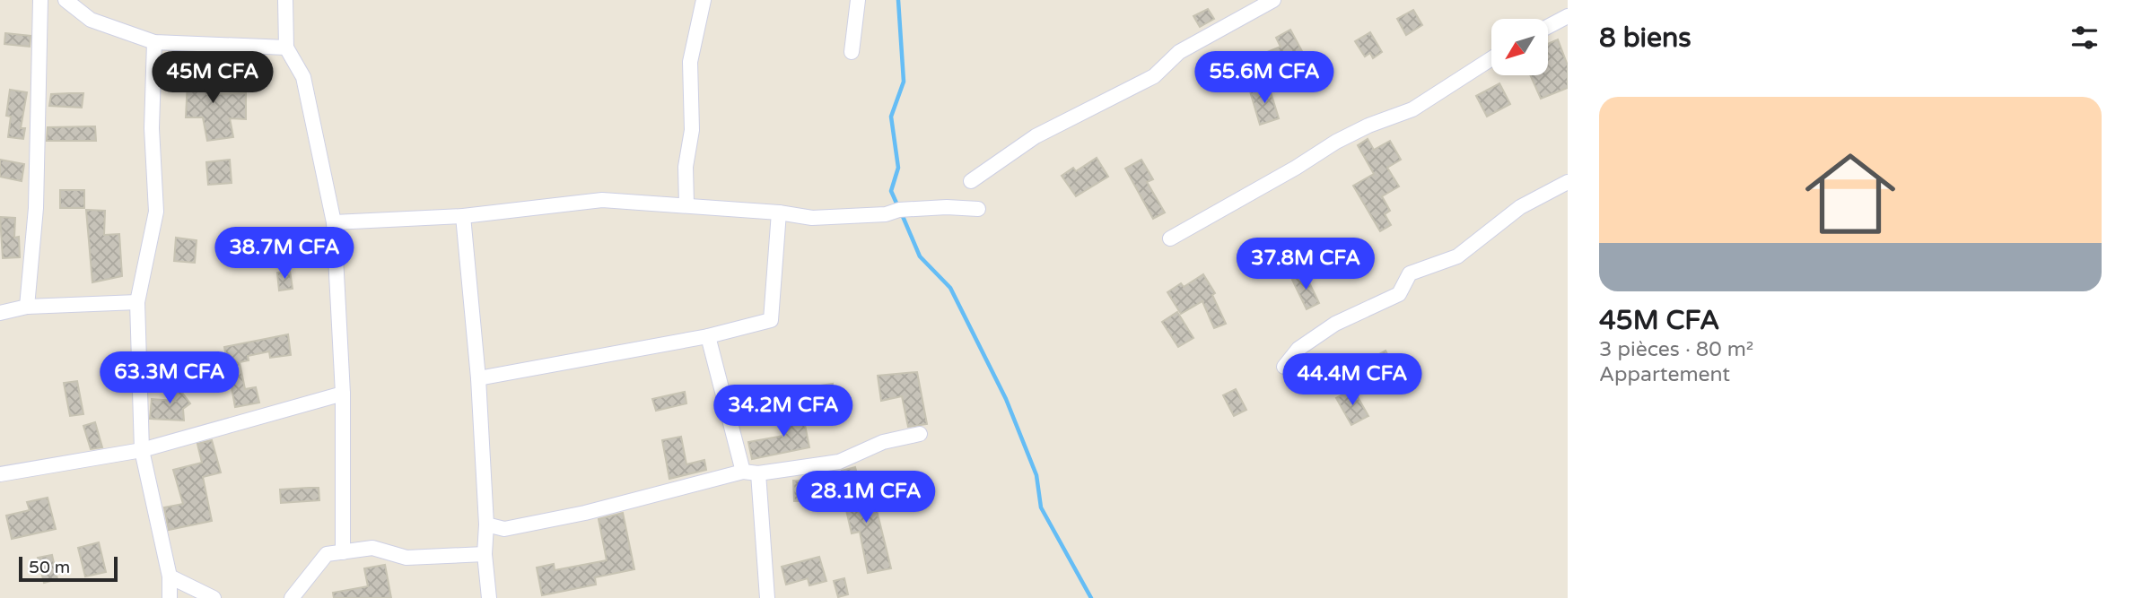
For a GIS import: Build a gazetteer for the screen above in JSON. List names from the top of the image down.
{
  "scale_bar": "50 m",
  "north": "bottom left",
  "page": {
    "heading": "8 biens",
    "price": [
      "45M CFA",
      "55.6M CFA",
      "38.7M CFA",
      "37.8M CFA",
      "63.3M CFA",
      "44.4M CFA",
      "34.2M CFA",
      "28.1M CFA"
    ],
    "list": [
      {
        "name": "45M CFA",
        "note": "3 pièces · 80 m² · Appartement"
      }
    ],
    "scale": "50 m"
  }
}
